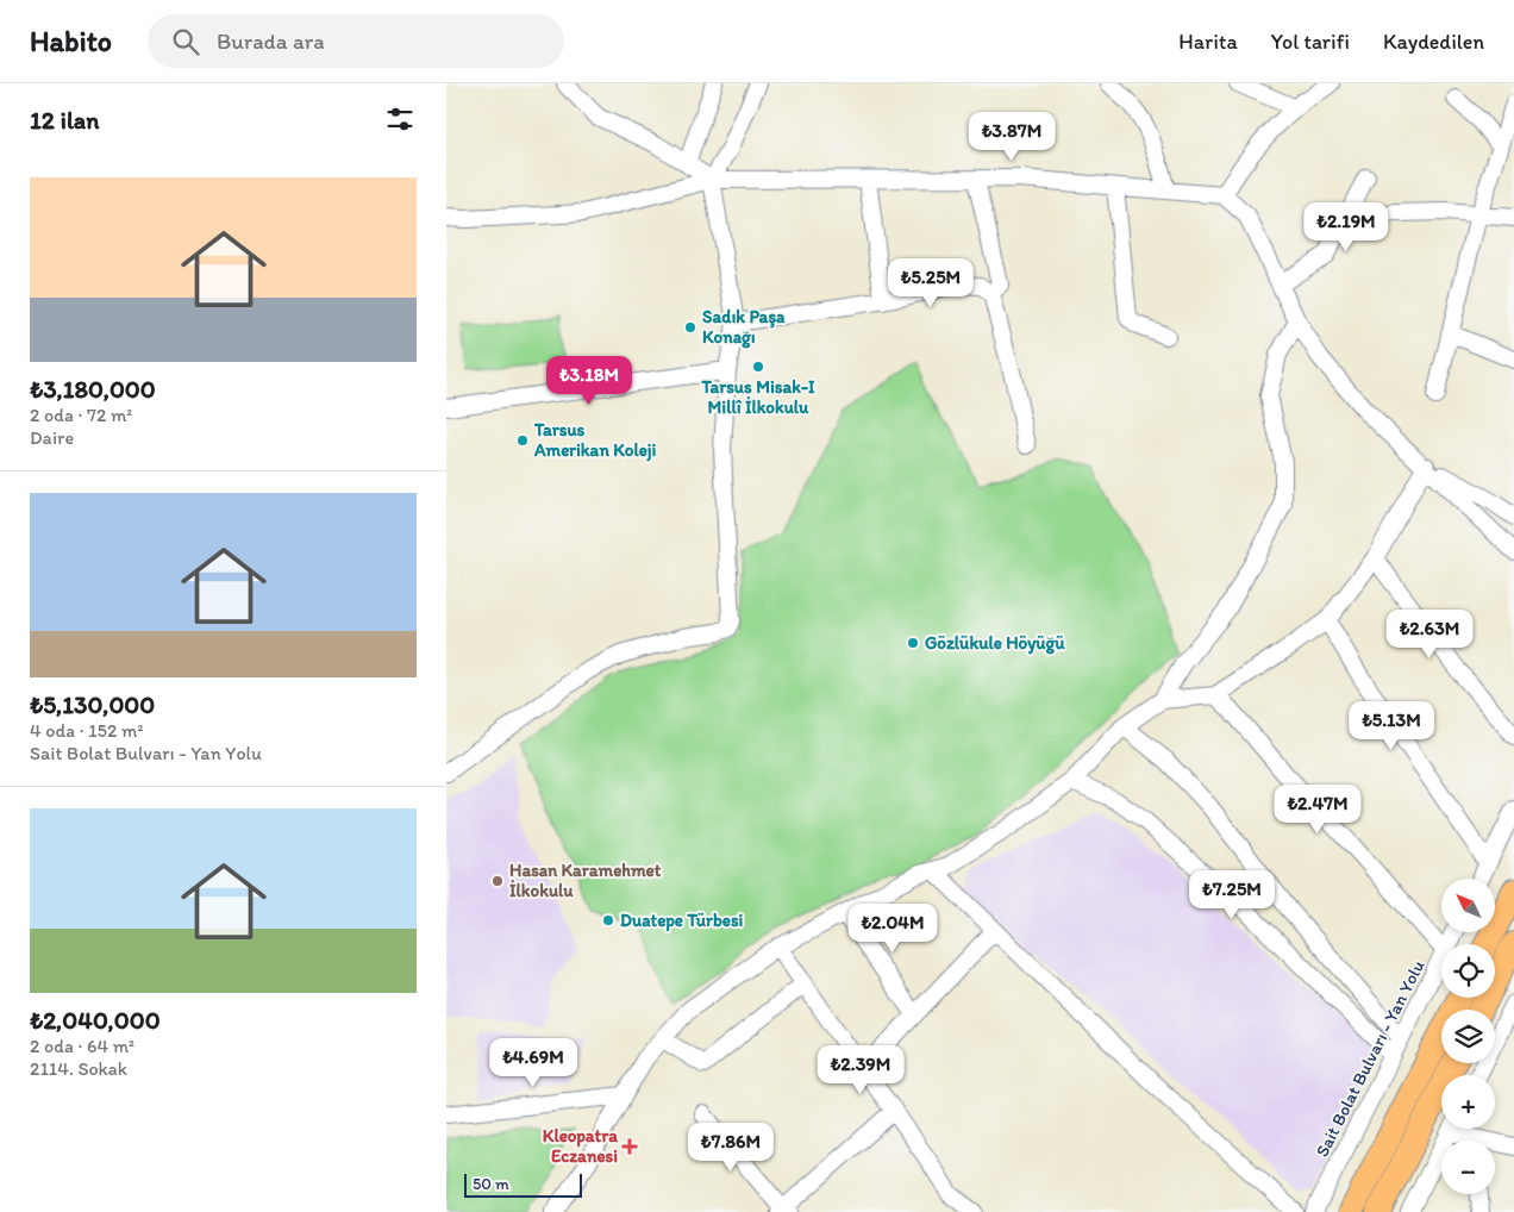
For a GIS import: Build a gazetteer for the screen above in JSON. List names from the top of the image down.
{
  "streets": {
    "street": ["Sait Bolat Bulvarı - Yan Yolu"]
  },
  "places": {
    "other": [
      "Sadık Paşa Konağı",
      "Tarsus Misak-I Millî İlkokulu",
      "Tarsus Amerikan Koleji",
      "Gözlükule Höyüğü",
      "Hasan Karamehmet İlkokulu",
      "Duatepe Türbesi"
    ],
    "health": ["Kleopatra Eczanesi"]
  },
  "scale_bar": "50 m",
  "north": "top left",
  "page": {
    "header": "Habito",
    "search": "Burada ara",
    "nav": ["Harita", "Yol tarifi", "Kaydedilen"],
    "heading": "12 ilan",
    "price": [
      "₺3.87M",
      "₺2.19M",
      "₺5.25M",
      "₺3.18M",
      "₺2.63M",
      "₺5.13M",
      "₺2.47M",
      "₺7.25M",
      "₺2.04M",
      "₺4.69M",
      "₺2.39M",
      "₺7.86M"
    ],
    "list": [
      {
        "name": "₺3,180,000",
        "note": "2 oda · 72 m² · Daire"
      },
      {
        "name": "₺5,130,000",
        "note": "4 oda · 152 m² · Sait Bolat Bulvarı - Yan Yolu"
      },
      {
        "name": "₺2,040,000",
        "note": "2 oda · 64 m² · 2114. Sokak"
      }
    ],
    "map_buttons": ["+", "−"],
    "scale": "50 m"
  }
}
